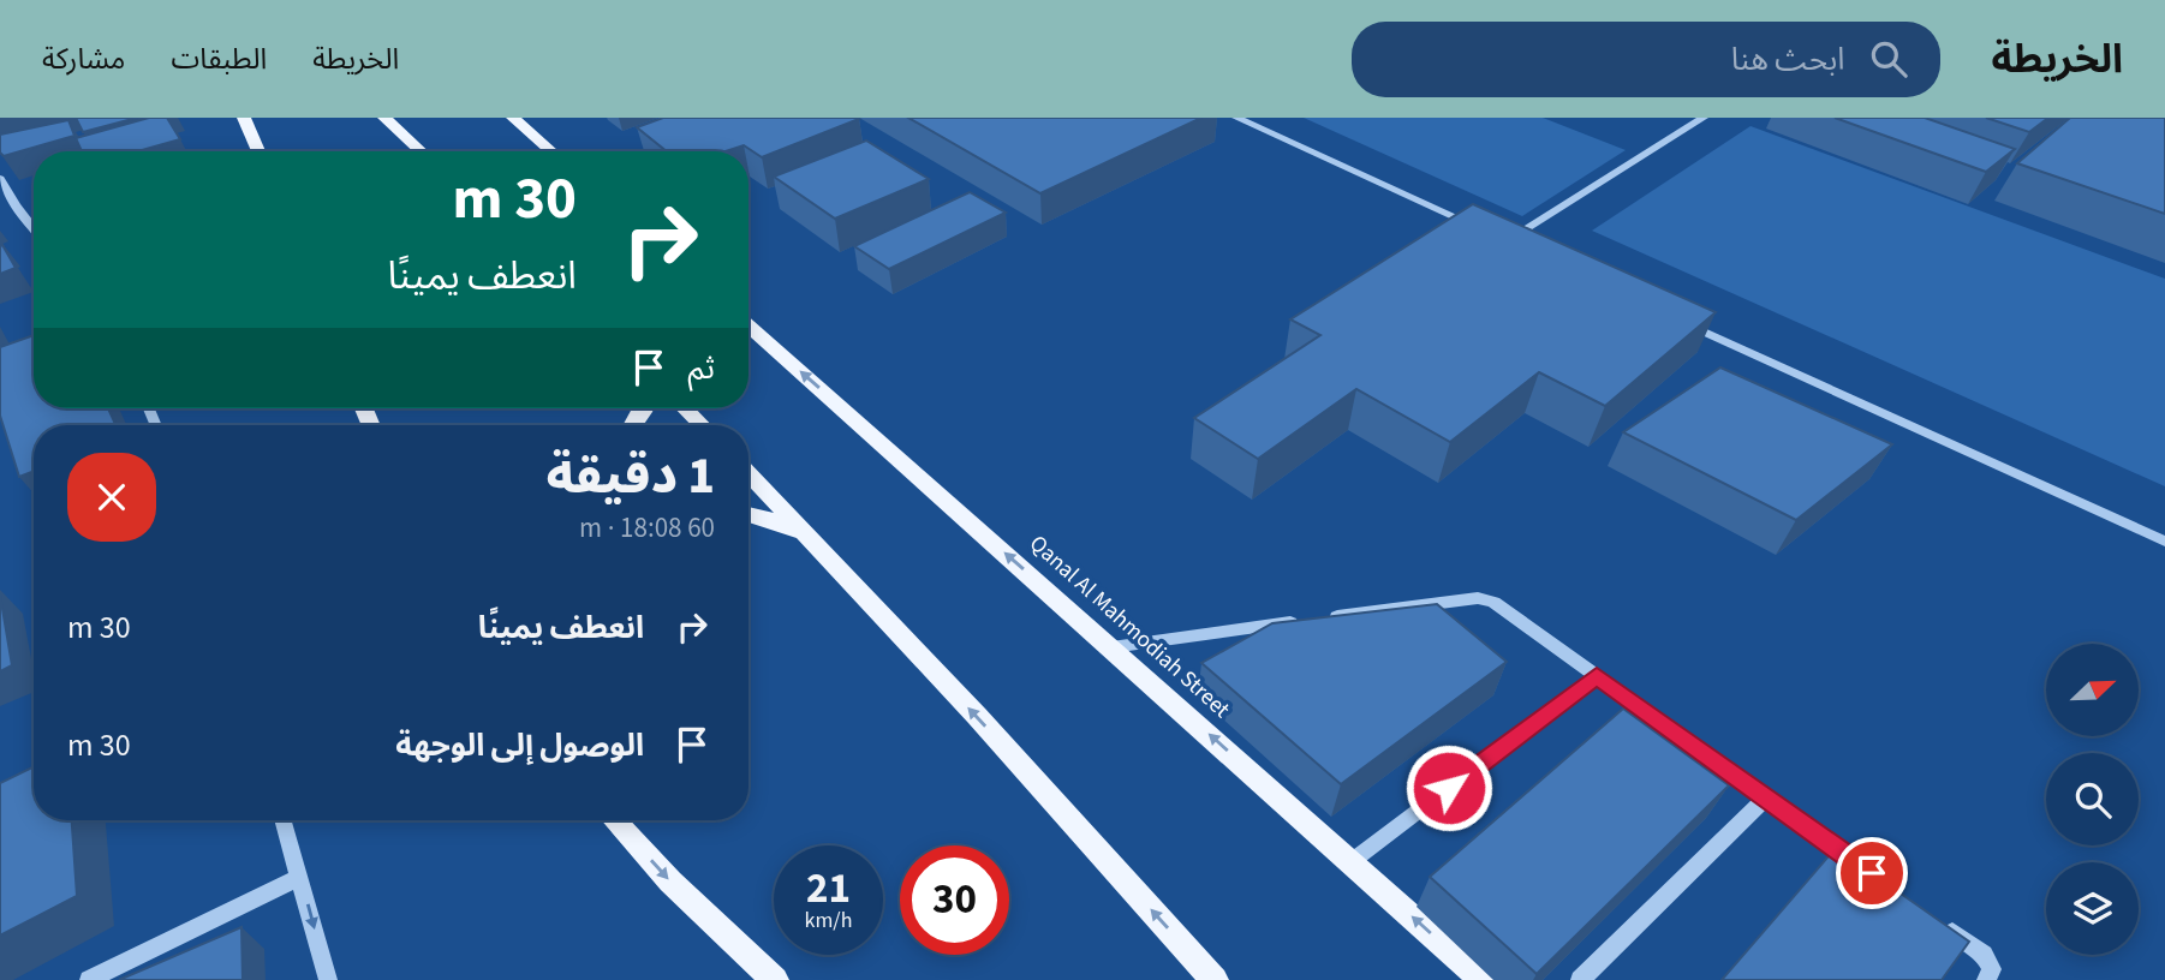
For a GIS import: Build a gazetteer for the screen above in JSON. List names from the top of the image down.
{
  "streets": {
    "main road": ["Qanal Al Mahmodiah Street"]
  },
  "north": "top right",
  "page": {
    "header": "الخريطة",
    "search": "ابحث هنا",
    "nav": ["الخريطة", "الطبقات", "مشاركة"],
    "turn": ["30 m", "انعطف يمينًا"],
    "then": "ثم",
    "heading": ["1 دقيقة", "60 m · 18:08"],
    "list": [
      {
        "name": "انعطف يمينًا",
        "value": "30 m"
      },
      {
        "name": "الوصول إلى الوجهة",
        "value": "30 m"
      }
    ],
    "speed": "21 km/h",
    "limit": "30"
  }
}
